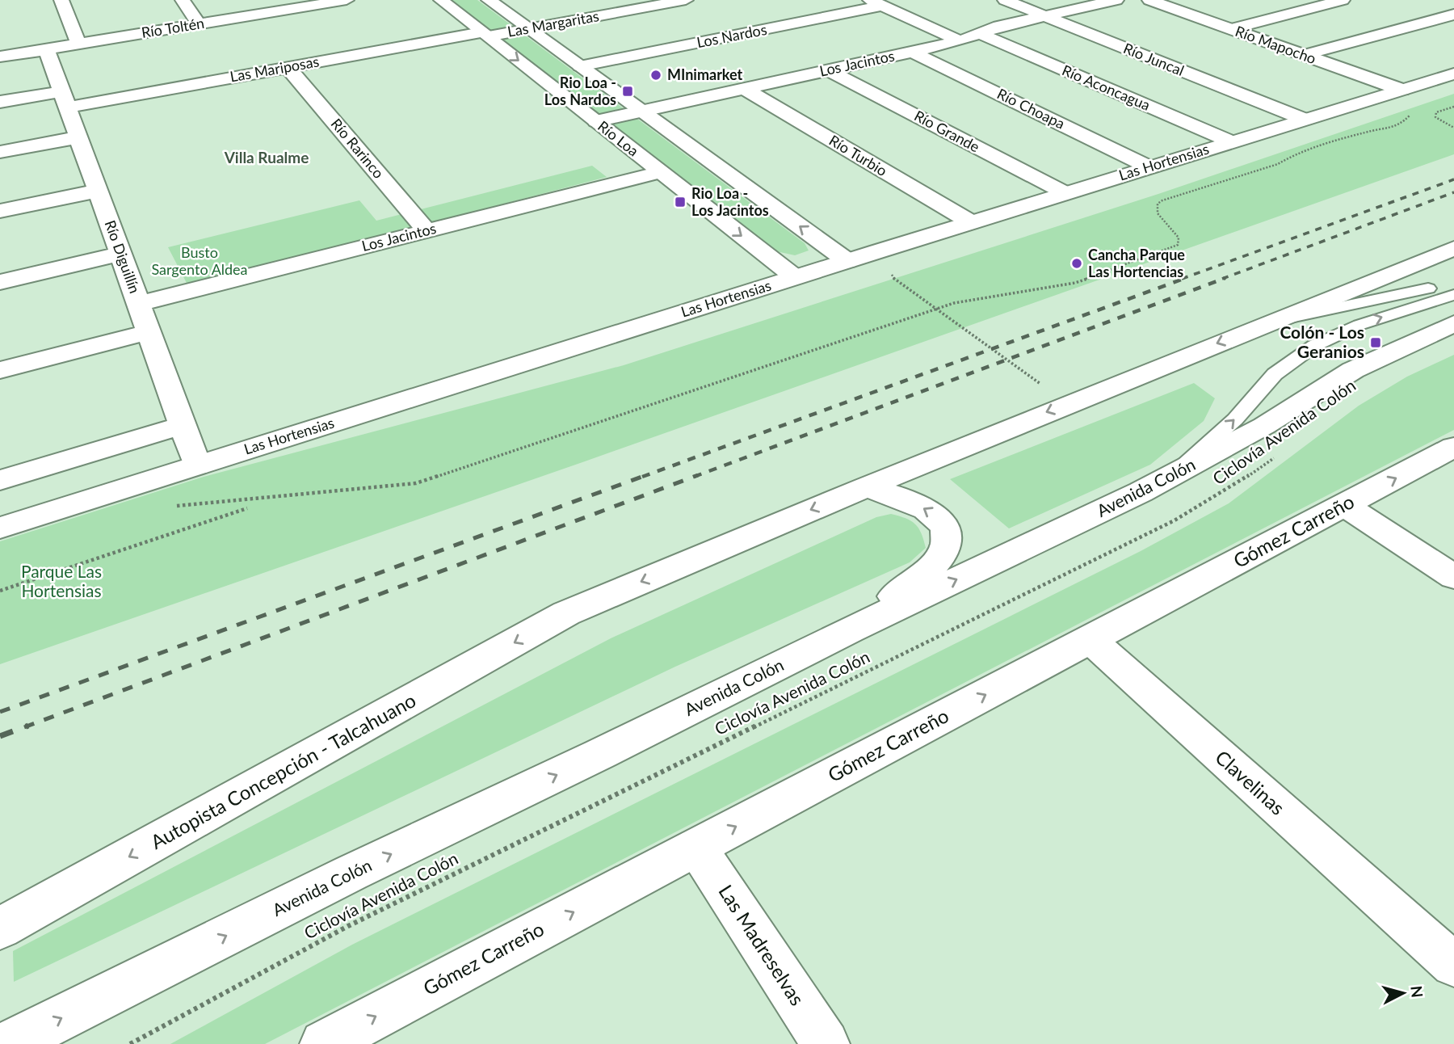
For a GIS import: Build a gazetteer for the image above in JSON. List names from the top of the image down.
{
  "streets": {
    "street": [
      "Las Margaritas",
      "Río Toltén",
      "Los Nardos",
      "Río Mapocho",
      "Río Juncal",
      "Los Jacintos",
      "Las Mariposas",
      "Río Aconcagua",
      "Río Choapa",
      "Río Grande",
      "Río Loa",
      "Río Rarinco",
      "Río Turbio",
      "Las Hortensias",
      "Río Diguillín",
      "Avenida Colón",
      "Gómez Carreño",
      "Autopista Concepción - Talcahuano",
      "Clavelinas",
      "Las Madreselvas"
    ],
    "path": ["Ciclovía Avenida Colón"]
  },
  "crossings": [
    ["Las Margaritas", "Las Mariposas"],
    ["Las Margaritas", "Río Loa"],
    ["Río Toltén", "Río Diguillín"],
    ["Río Mapocho", "Las Hortensias"],
    ["Río Juncal", "Los Jacintos"],
    ["Río Juncal", "Las Hortensias"],
    ["Los Jacintos", "Río Aconcagua"],
    ["Los Jacintos", "Río Choapa"],
    ["Los Jacintos", "Río Grande"],
    ["Los Jacintos", "Río Loa"],
    ["Los Jacintos", "Río Rarinco"],
    ["Los Jacintos", "Río Turbio"],
    ["Los Jacintos", "Río Diguillín"],
    ["Las Mariposas", "Río Loa"],
    ["Las Mariposas", "Río Rarinco"],
    ["Las Mariposas", "Río Diguillín"],
    ["Río Aconcagua", "Las Hortensias"],
    ["Río Choapa", "Las Hortensias"],
    ["Río Grande", "Las Hortensias"],
    ["Río Loa", "Las Hortensias"],
    ["Río Turbio", "Las Hortensias"],
    ["Las Hortensias", "Río Diguillín"],
    ["Gómez Carreño", "Clavelinas"],
    ["Gómez Carreño", "Las Madreselvas"]
  ],
  "one_way": ["Avenida Colón", "Gómez Carreño", "Autopista Concepción - Talcahuano"],
  "districts": ["Villa Rualme"],
  "parks": ["Busto Sargento Aldea", "Parque Las Hortensias"],
  "places": {
    "other": ["MInimarket", "Cancha Parque Las Hortencias"],
    "transit": ["Rio Loa - Los Nardos", "Rio Loa - Los Jacintos", "Colón - Los Geranios"]
  },
  "north": "right"
}
